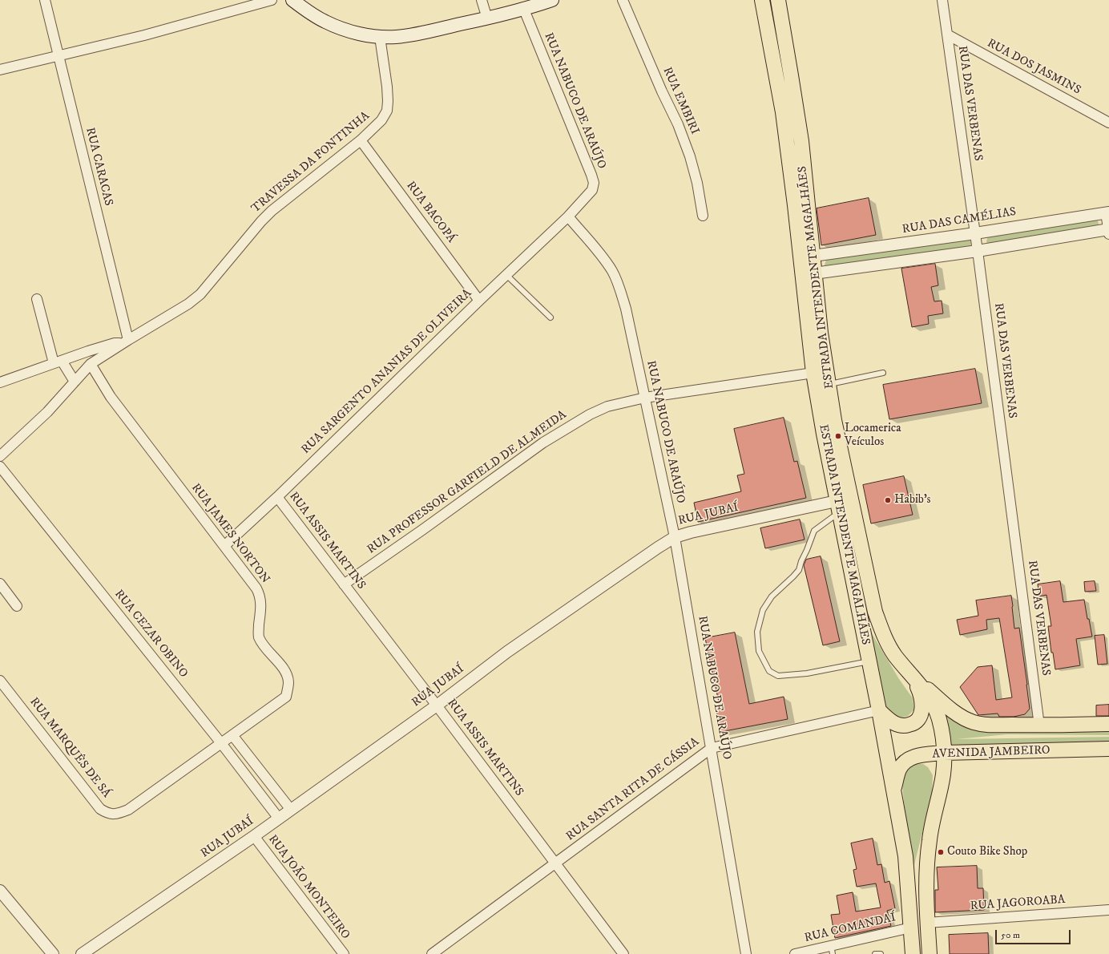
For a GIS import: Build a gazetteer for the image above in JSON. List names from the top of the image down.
{
  "streets": {
    "main road": ["ESTRADA INTENDENTE MAGALHÃES", "AVENIDA JAMBEIRO"],
    "street": [
      "RUA DOS JASMINS",
      "RUA NABUCO DE ARAÚJO",
      "RUA EMBIRI",
      "RUA DAS VERBENAS",
      "TRAVESSA DA FONTINHA",
      "RUA CARACAS",
      "RUA BACOPÁ",
      "RUA DAS CAMÉLIAS",
      "RUA SARGENTO ANANIAS DE OLIVEIRA",
      "RUA PROFESSOR GARFIELD DE ALMEIDA",
      "RUA JUBAÍ",
      "RUA JAMES NORTON",
      "RUA ASSIS MARTINS",
      "RUA CEZAR OBINO",
      "RUA MARQUÊS DE SÁ",
      "RUA SANTA RITA DE CÁSSIA",
      "RUA JOÃO MONTEIRO",
      "RUA JAGOROABA",
      "RUA COMANDAÍ"
    ]
  },
  "crossings": [
    ["RUA DOS JASMINS", "RUA DAS VERBENAS"],
    ["RUA NABUCO DE ARAÚJO", "RUA SARGENTO ANANIAS DE OLIVEIRA"],
    ["RUA NABUCO DE ARAÚJO", "RUA PROFESSOR GARFIELD DE ALMEIDA"],
    ["RUA NABUCO DE ARAÚJO", "RUA JUBAÍ"],
    ["RUA NABUCO DE ARAÚJO", "RUA SANTA RITA DE CÁSSIA"],
    ["RUA DAS VERBENAS", "RUA DAS CAMÉLIAS"],
    ["TRAVESSA DA FONTINHA", "RUA CARACAS"],
    ["TRAVESSA DA FONTINHA", "RUA BACOPÁ"],
    ["TRAVESSA DA FONTINHA", "RUA JAMES NORTON"],
    ["RUA BACOPÁ", "RUA SARGENTO ANANIAS DE OLIVEIRA"],
    ["RUA DAS CAMÉLIAS", "ESTRADA INTENDENTE MAGALHÃES"],
    ["ESTRADA INTENDENTE MAGALHÃES", "RUA PROFESSOR GARFIELD DE ALMEIDA"],
    ["ESTRADA INTENDENTE MAGALHÃES", "RUA JUBAÍ"],
    ["ESTRADA INTENDENTE MAGALHÃES", "AVENIDA JAMBEIRO"],
    ["ESTRADA INTENDENTE MAGALHÃES", "RUA SANTA RITA DE CÁSSIA"],
    ["ESTRADA INTENDENTE MAGALHÃES", "RUA JAGOROABA"],
    ["ESTRADA INTENDENTE MAGALHÃES", "RUA COMANDAÍ"],
    ["RUA SARGENTO ANANIAS DE OLIVEIRA", "RUA JAMES NORTON"],
    ["RUA SARGENTO ANANIAS DE OLIVEIRA", "RUA ASSIS MARTINS"],
    ["RUA PROFESSOR GARFIELD DE ALMEIDA", "RUA ASSIS MARTINS"],
    ["RUA JUBAÍ", "RUA ASSIS MARTINS"],
    ["RUA JUBAÍ", "RUA CEZAR OBINO"],
    ["RUA JUBAÍ", "RUA JOÃO MONTEIRO"],
    ["RUA JAMES NORTON", "RUA CEZAR OBINO"],
    ["RUA JAMES NORTON", "RUA MARQUÊS DE SÁ"],
    ["RUA ASSIS MARTINS", "RUA SANTA RITA DE CÁSSIA"],
    ["RUA CEZAR OBINO", "RUA MARQUÊS DE SÁ"]
  ],
  "places": ["Locamerica Veículos", "Habib's", "Couto Bike Shop"],
  "scale_bar": "50 m"
}
